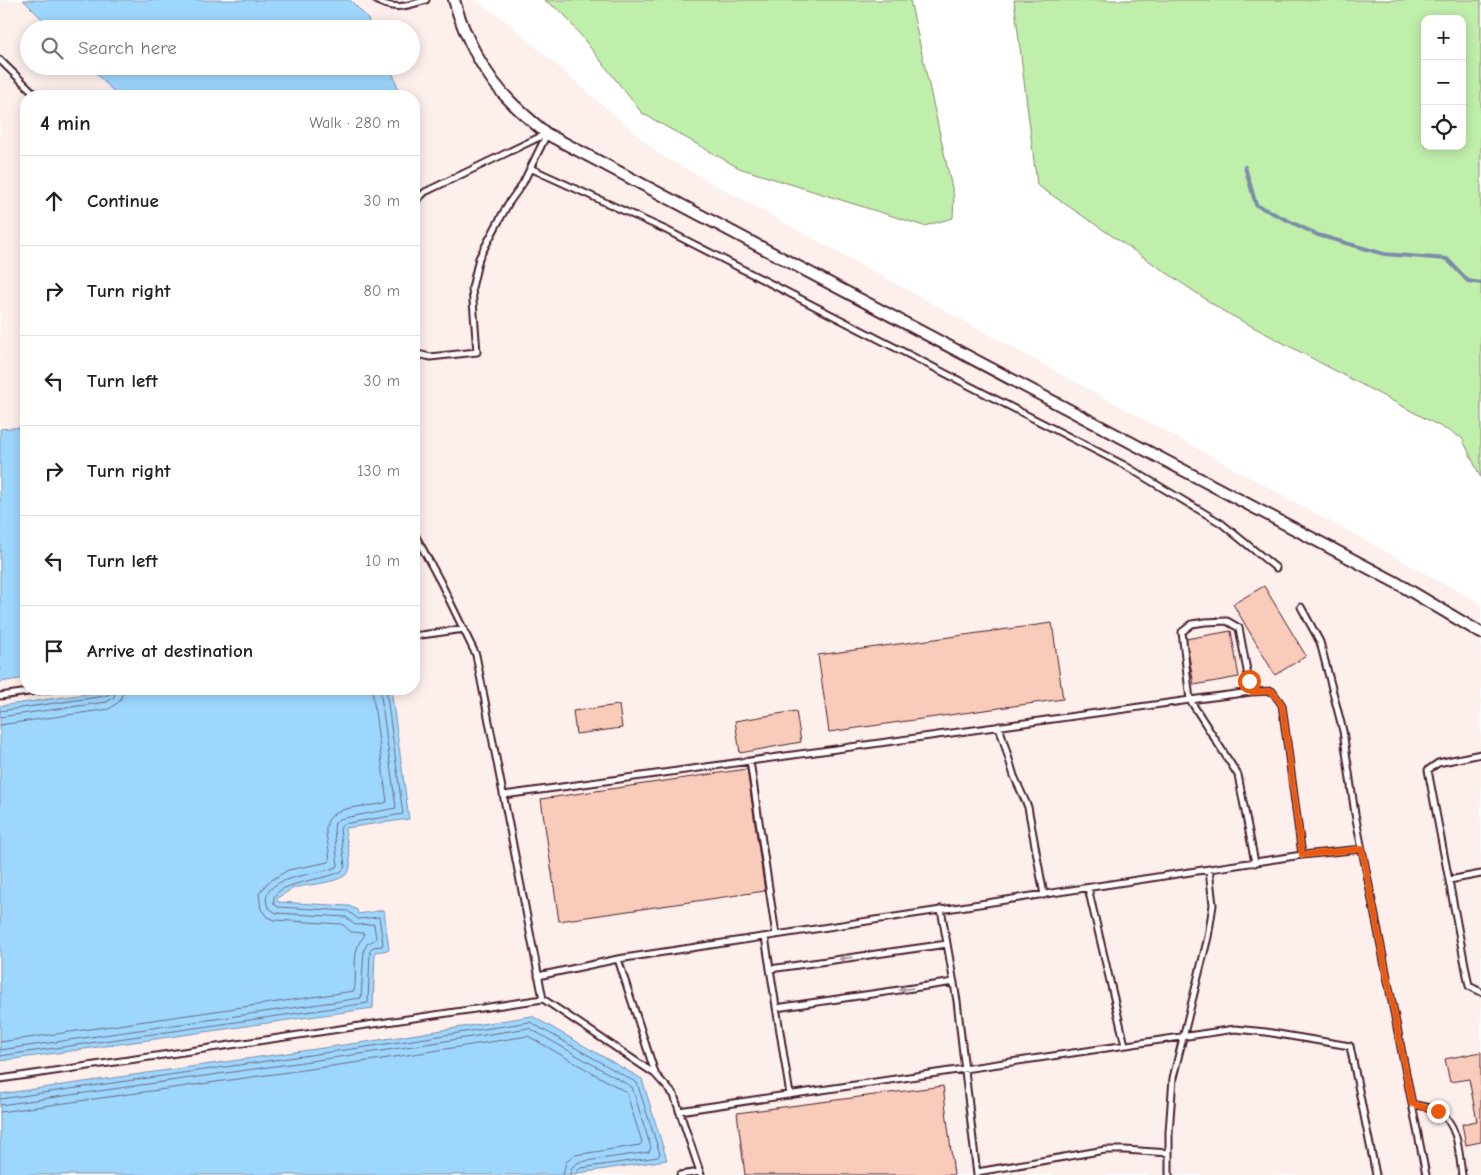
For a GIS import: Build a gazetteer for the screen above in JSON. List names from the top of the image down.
{
  "page": {
    "map_buttons": ["+", "−"],
    "search": "Search here",
    "heading": ["4 min", "Walk · 280 m"],
    "list": [
      ["Continue", "30 m"],
      ["Turn right", "80 m"],
      ["Turn left", "30 m"],
      ["Turn right", "130 m"],
      ["Turn left", "10 m"],
      "Arrive at destination"
    ]
  }
}
